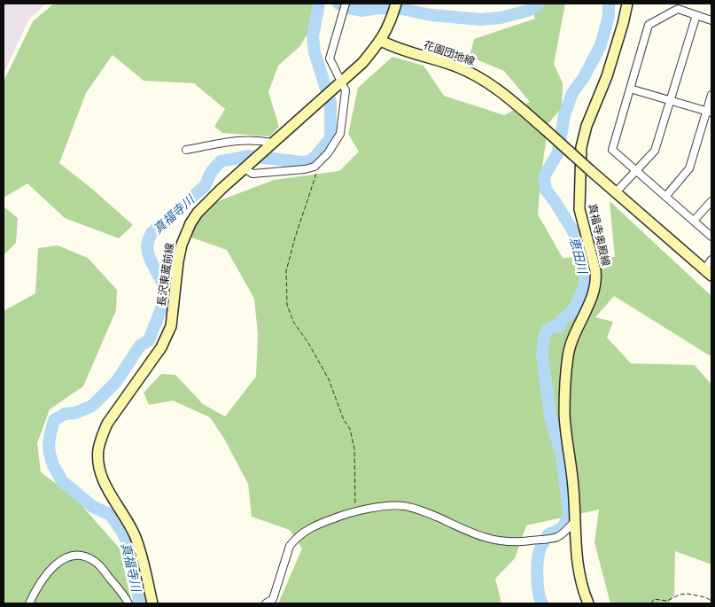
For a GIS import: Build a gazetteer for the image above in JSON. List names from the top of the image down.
{
  "streets": {
    "street": ["花園団地線", "真福寺奥殿線", "長沢東蔵前線"]
  },
  "crossings": [
    ["花園団地線", "長沢東蔵前線"]
  ],
  "water": ["真福寺川", "恵田川"]
}
